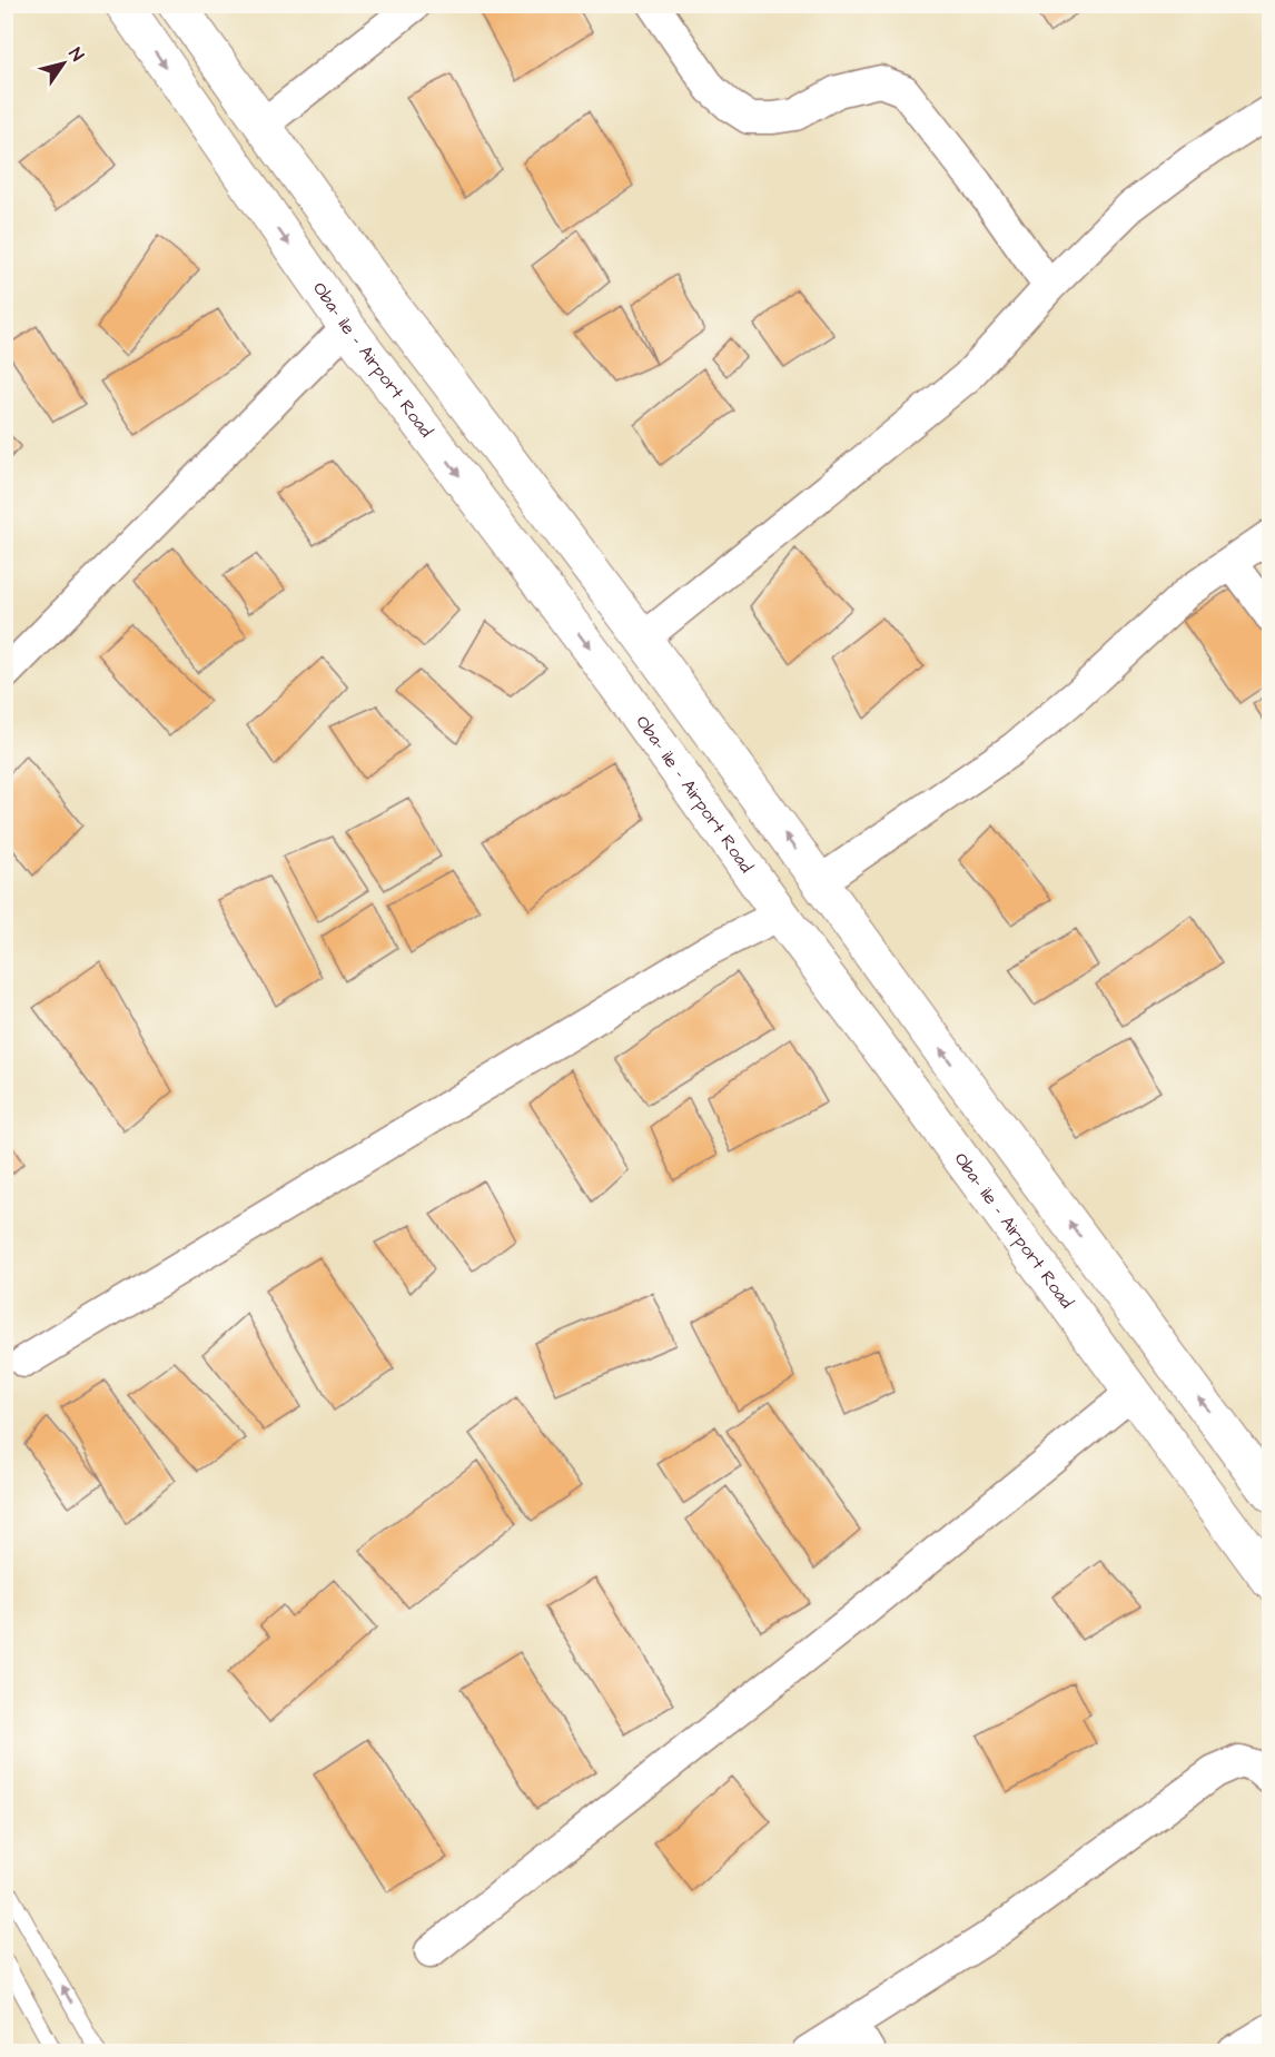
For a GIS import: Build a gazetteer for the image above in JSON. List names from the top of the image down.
{
  "streets": {
    "main road": ["Oba- ile - Airport Road"]
  },
  "north": "top right"
}
